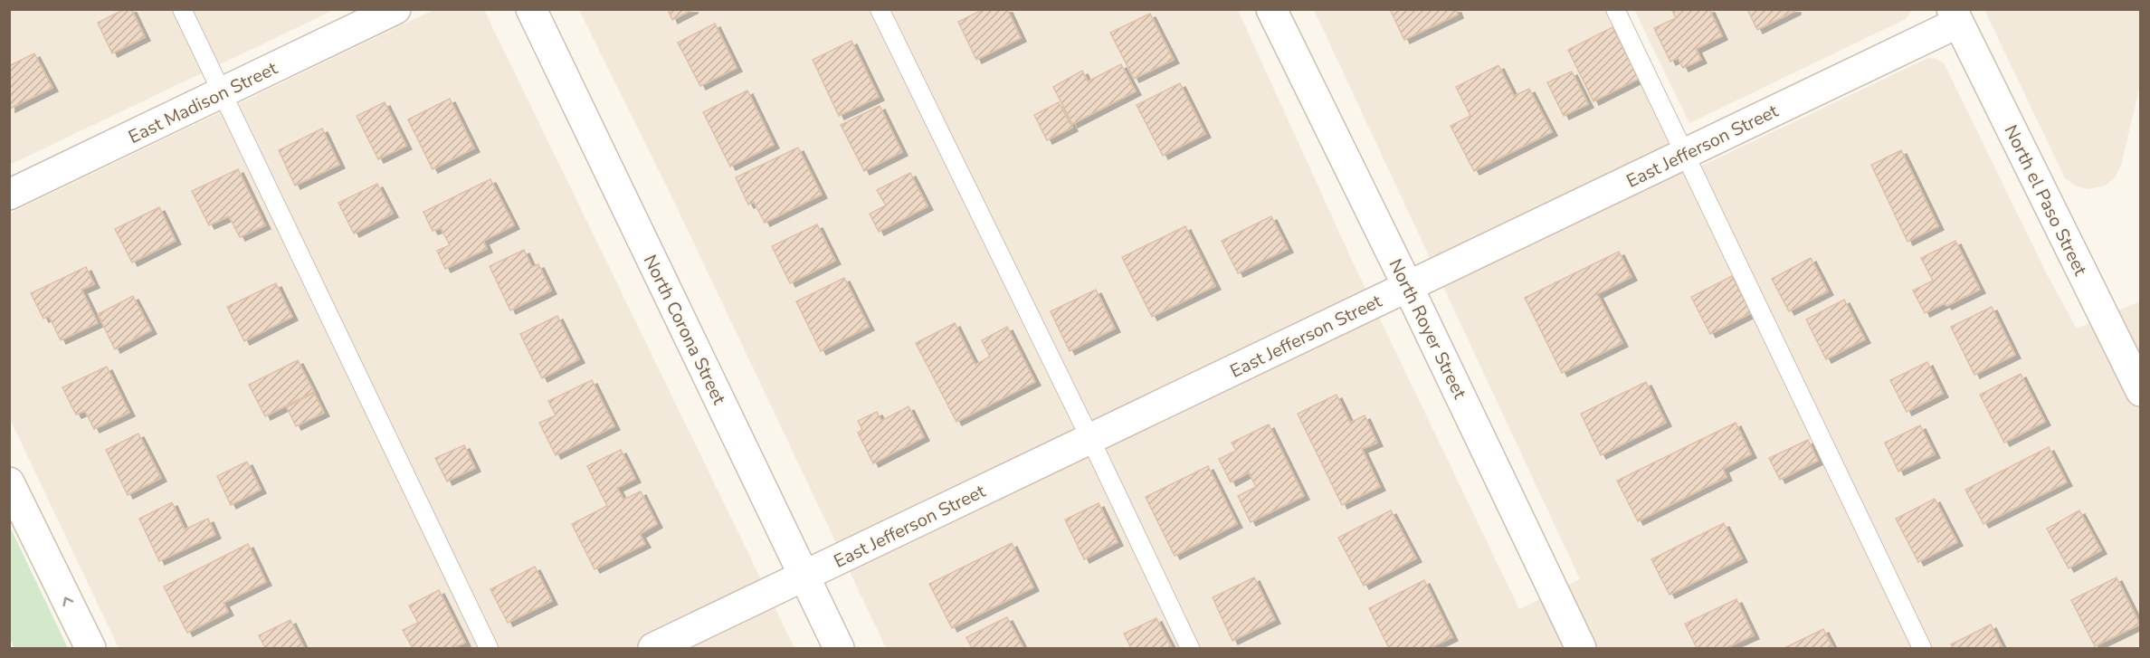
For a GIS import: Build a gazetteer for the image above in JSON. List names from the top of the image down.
{
  "streets": {
    "street": [
      "East Madison Street",
      "East Jefferson Street",
      "North el Paso Street",
      "North Royer Street",
      "North Corona Street"
    ]
  },
  "crossings": [
    ["East Jefferson Street", "North el Paso Street"],
    ["East Jefferson Street", "North Royer Street"],
    ["East Jefferson Street", "North Corona Street"]
  ]
}
